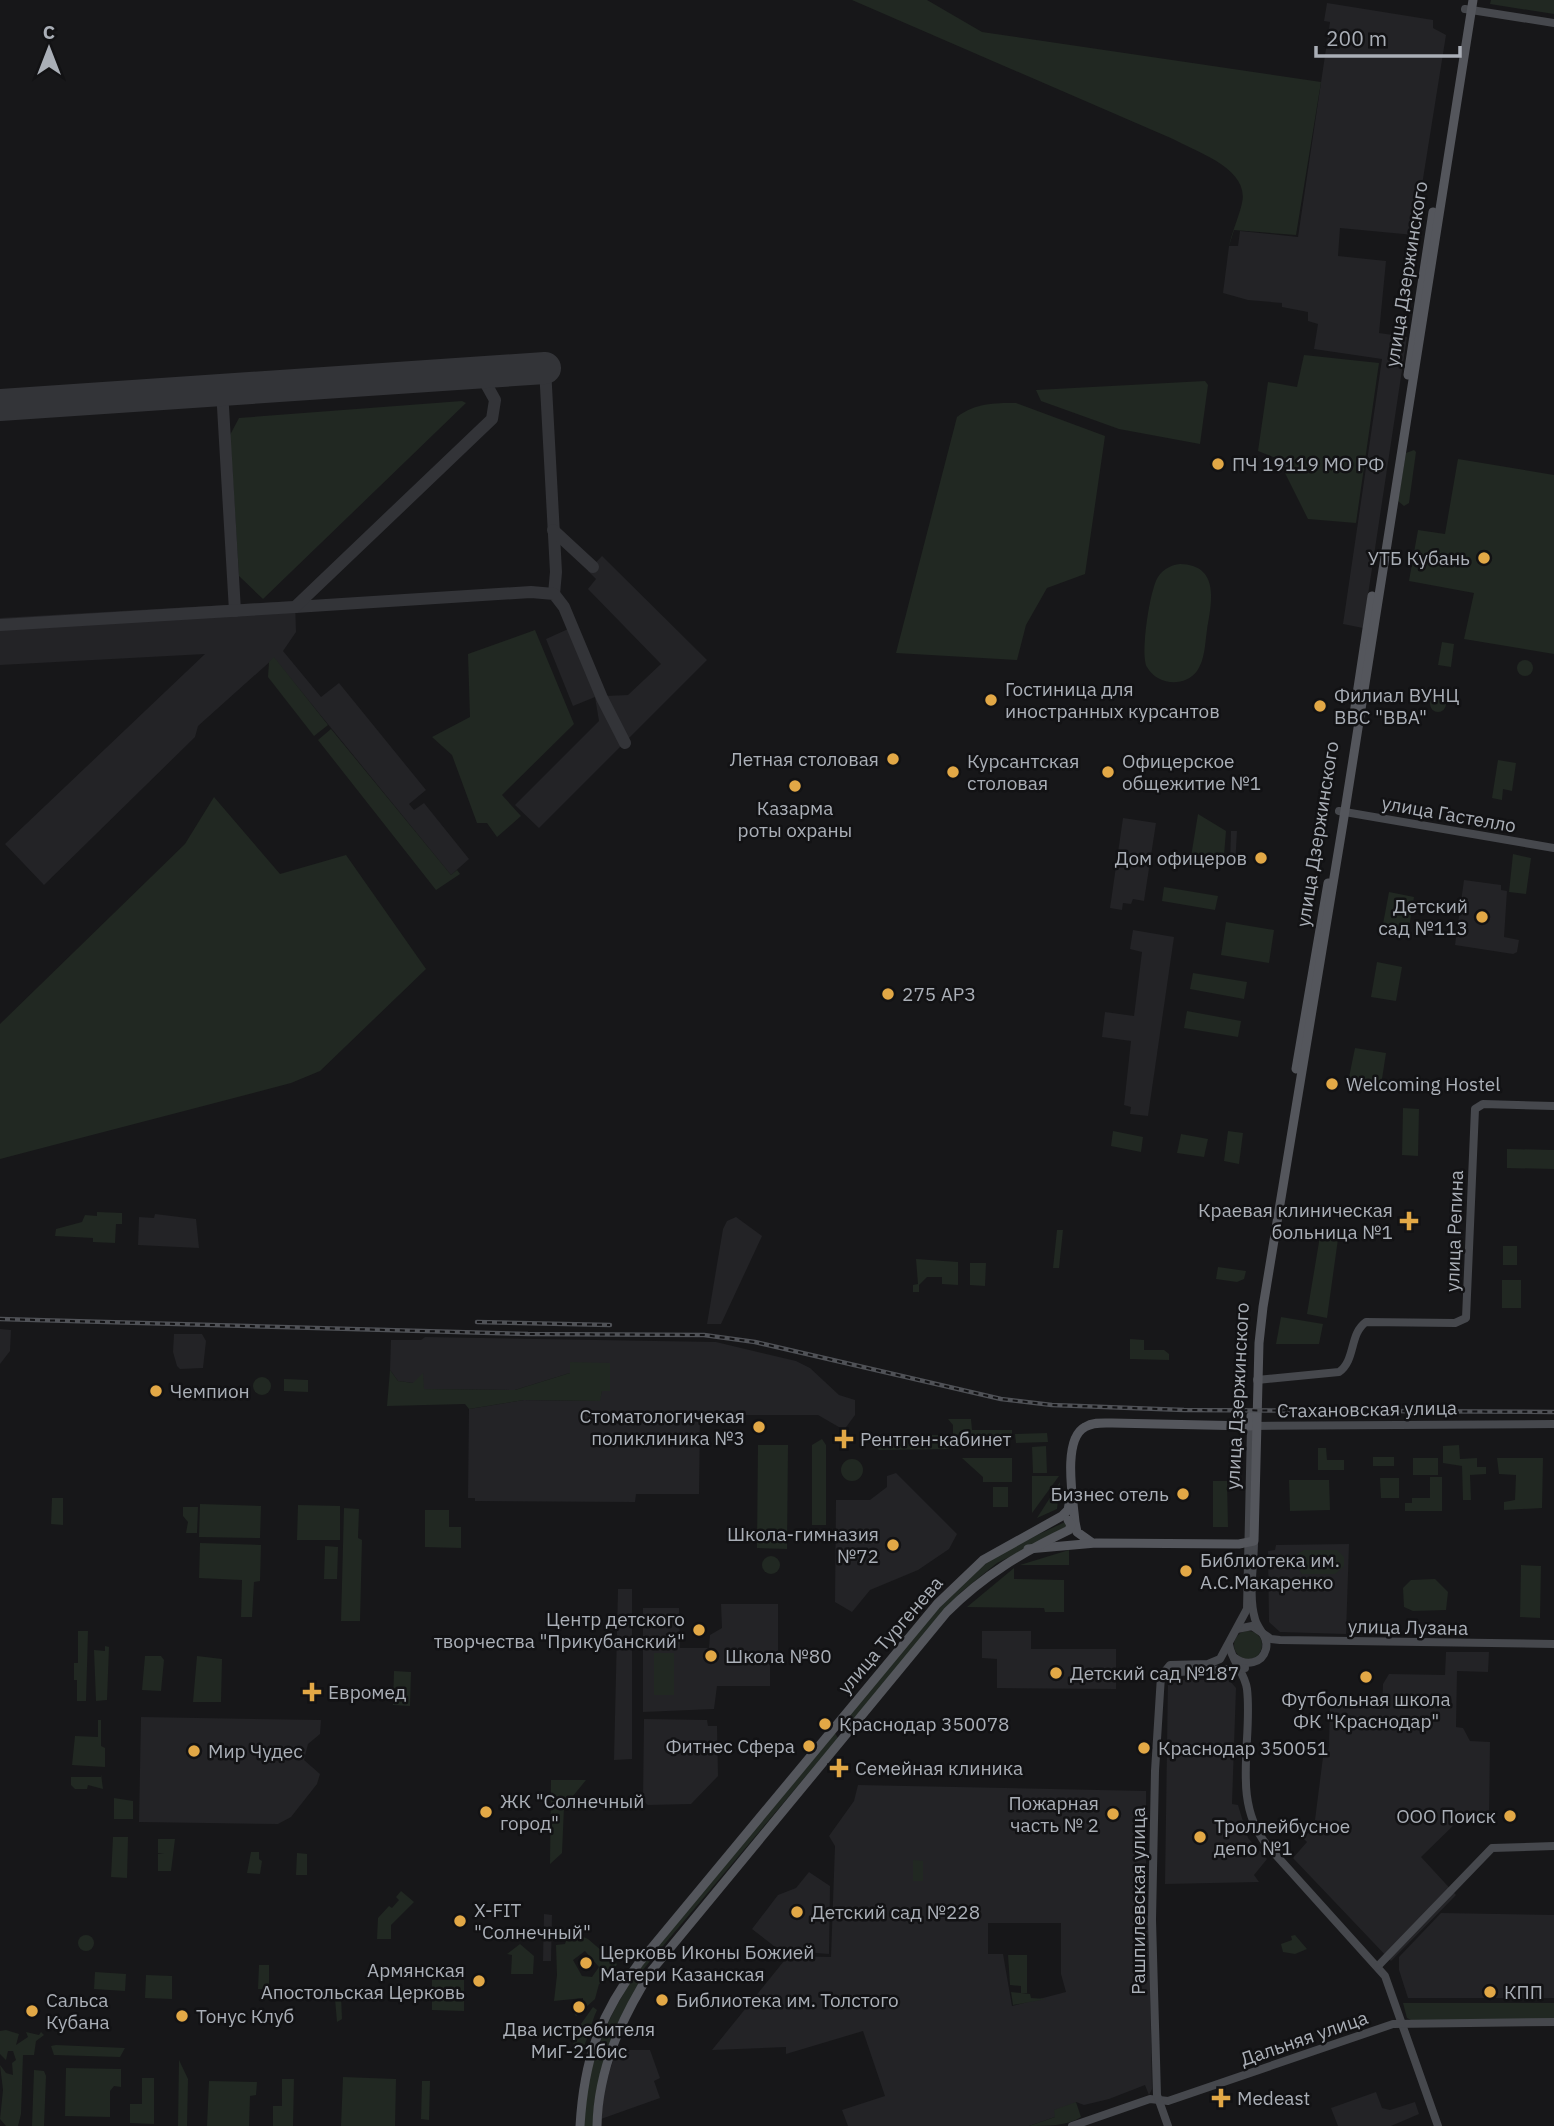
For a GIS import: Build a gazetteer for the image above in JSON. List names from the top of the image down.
{
  "streets": {
    "main road": ["улица Дзержинского", "Стахановская улица", "улица Тургенева"],
    "street": [
      "улица Гастелло",
      "улица Репина",
      "улица Лузана",
      "Рашпилевская улица",
      "Дальняя улица"
    ]
  },
  "crossings": [
    ["улица Дзержинского", "улица Гастелло"],
    ["улица Дзержинского", "улица Репина"],
    ["улица Дзержинского", "Стахановская улица"],
    ["улица Дзержинского", "улица Лузана"],
    ["улица Дзержинского", "улица Тургенева"],
    ["Стахановская улица", "улица Тургенева"],
    ["Рашпилевская улица", "Дальняя улица"]
  ],
  "places": {
    "other": [
      "ПЧ 19119 МО РФ",
      "УТБ Кубань",
      "Гостиница для иностранных курсантов",
      "Филиал ВУНЦ ВВС \"ВВА\"",
      "Летная столовая",
      "Курсантская столовая",
      "Офицерское общежитие №1",
      "Казарма роты охраны",
      "Дом офицеров",
      "Детский сад №113",
      "275 АРЗ",
      "Welcoming Hostel",
      "Чемпион",
      "Стоматологичекая поликлиника №3",
      "Бизнес отель",
      "Школа-гимназия №72",
      "Библиотека им. А.С.Макаренко",
      "Центр детского творчества \"Прикубанский\"",
      "Школа №80",
      "Детский сад №187",
      "Футбольная школа ФК \"Краснодар\"",
      "Краснодар 350078",
      "Фитнес Сфера",
      "Краснодар 350051",
      "Мир Чудес",
      "ЖК \"Солнечный город\"",
      "Пожарная часть № 2",
      "ООО Поиск",
      "Троллейбусное депо №1",
      "Детский сад №228",
      "X-FIT \"Солнечный\"",
      "Церковь Иконы Божией Матери Казанская",
      "Армянская Апостольская Церковь",
      "КПП",
      "Библиотека им. Толстого",
      "Два истребителя МиГ-21бис",
      "Сальса Кубана",
      "Тонус Клуб"
    ],
    "health": [
      "Краевая клиническая больница №1",
      "Рентген-кабинет",
      "Евромед",
      "Семейная клиника",
      "Medeast"
    ]
  },
  "scale_bar": "200 m",
  "north": "top"
}
